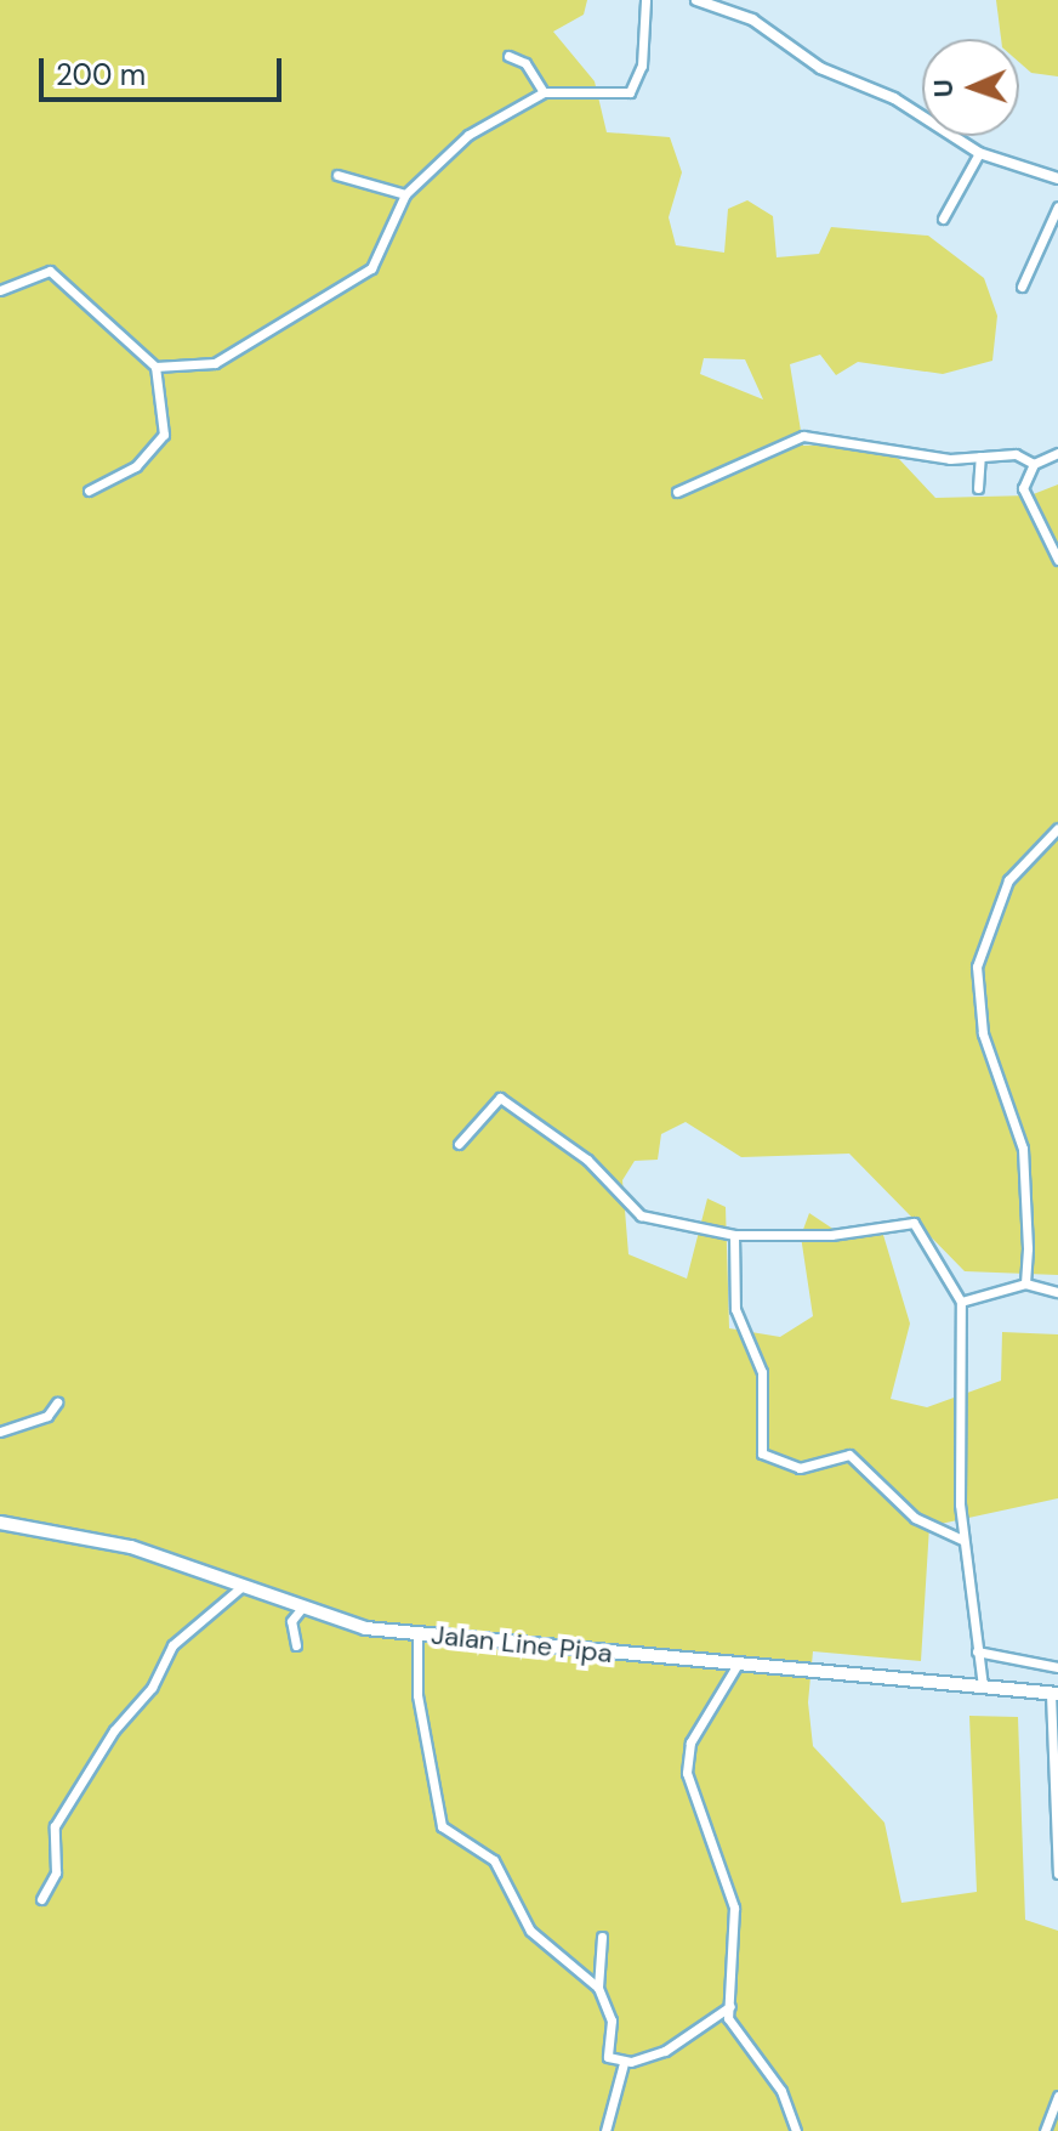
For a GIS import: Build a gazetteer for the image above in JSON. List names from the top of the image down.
{
  "streets": {
    "main road": ["Jalan Line Pipa"]
  },
  "scale_bar": "200 m",
  "north": "left"
}
